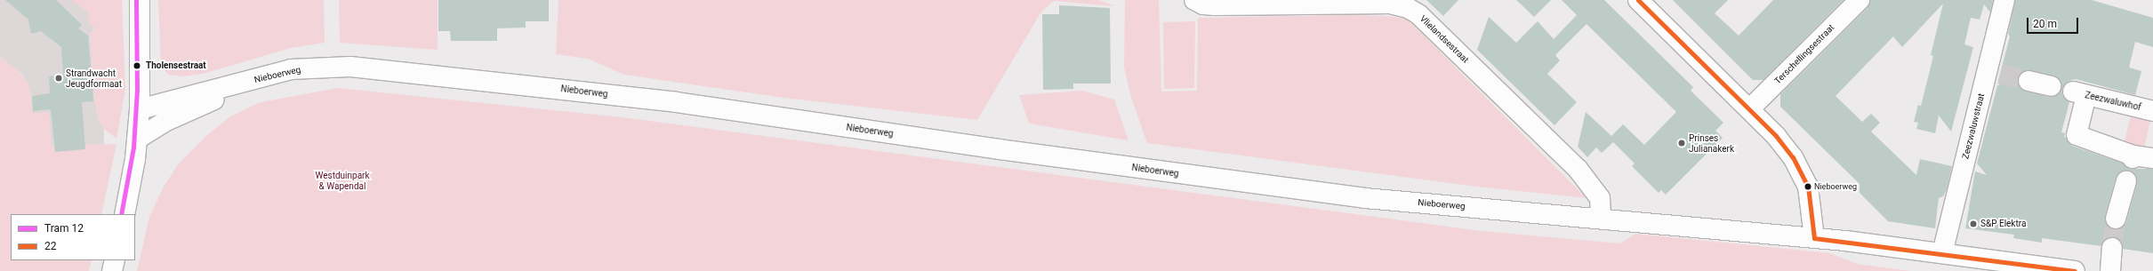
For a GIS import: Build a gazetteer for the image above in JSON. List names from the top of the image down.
{
  "streets": {
    "street": [
      "Vlielandsestraat",
      "Terschellingsestraat",
      "Nieboerweg",
      "Zeezwaluwhof",
      "Zeezwaluwstraat"
    ]
  },
  "crossings": [
    ["Vlielandsestraat", "Nieboerweg"],
    ["Nieboerweg", "Zeezwaluwstraat"]
  ],
  "parks": ["Westduinpark & Wapendal"],
  "places": [
    "Tholensestraat",
    "Strandwacht Jeugdformaat",
    "Prinses Julianakerk",
    "Nieboerweg",
    "S&P Elektra"
  ],
  "lines": ["tram line 12", "transit line 22"],
  "legend": ["Tram 12", "22"],
  "scale_bar": "20 m"
}
